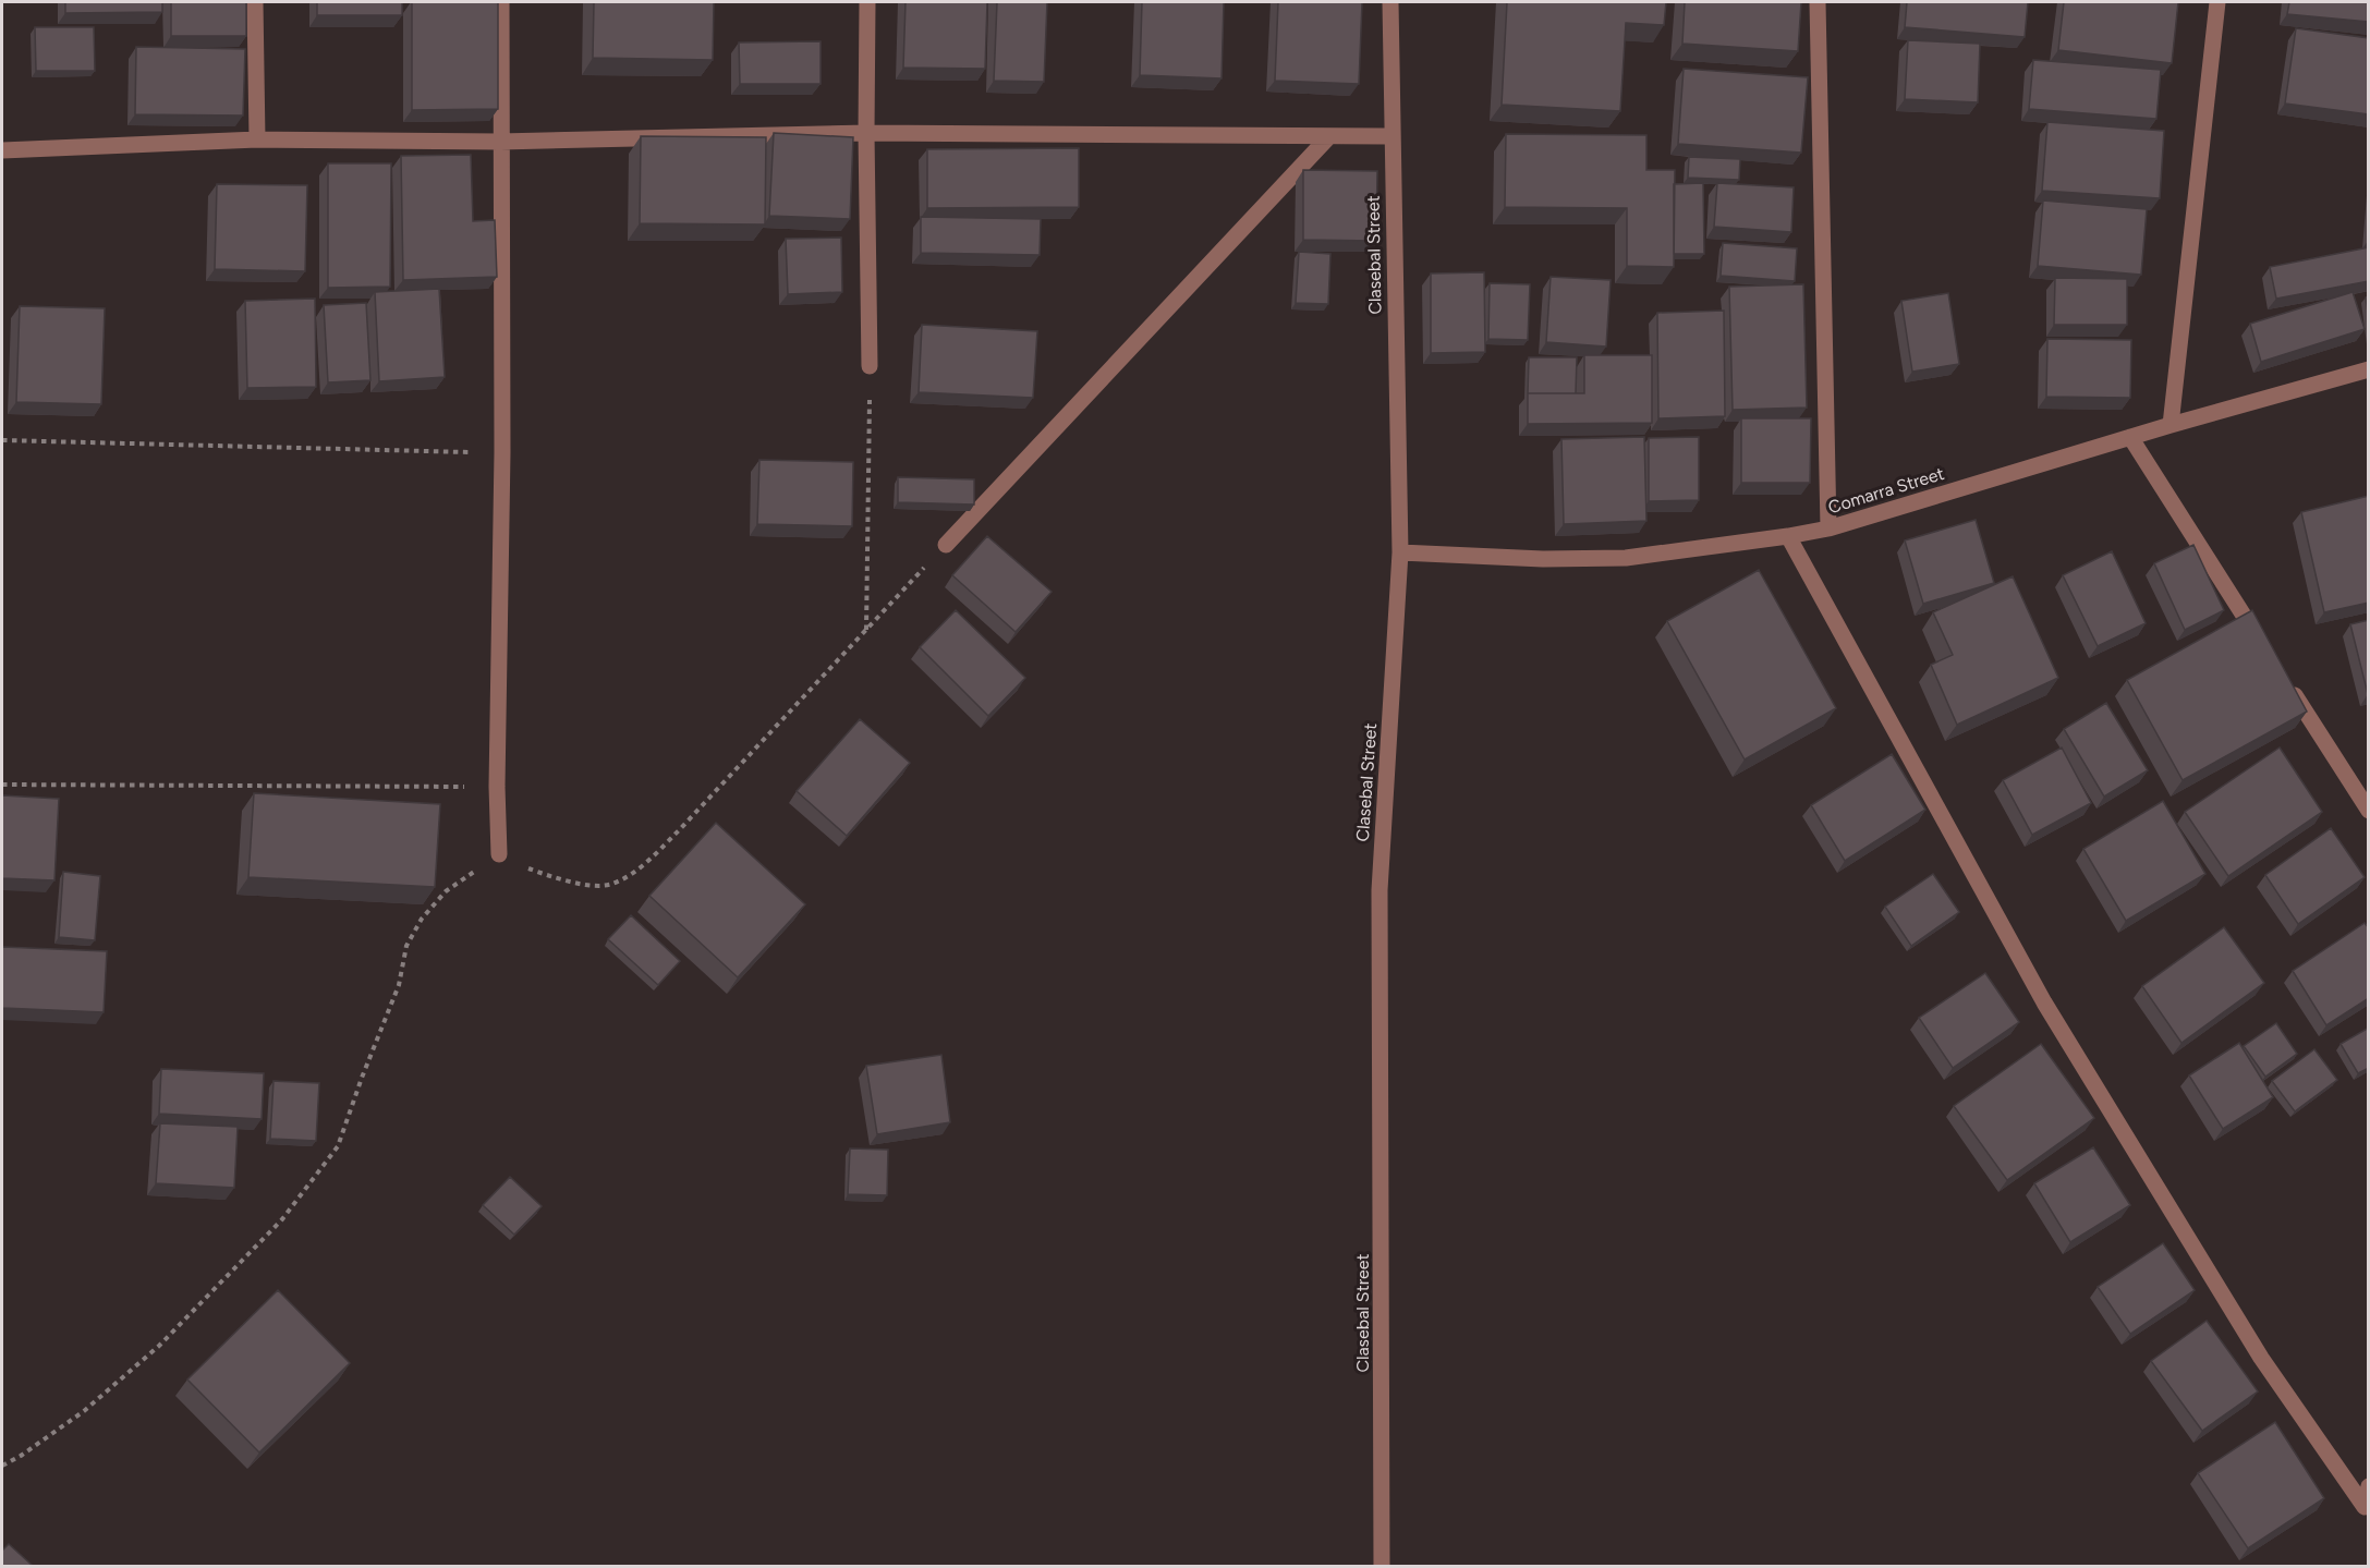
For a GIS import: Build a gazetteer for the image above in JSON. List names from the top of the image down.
{
  "streets": {
    "street": ["Clasebal Street", "Comarra Street"]
  },
  "crossings": [
    ["Clasebal Street", "Comarra Street"]
  ]
}
